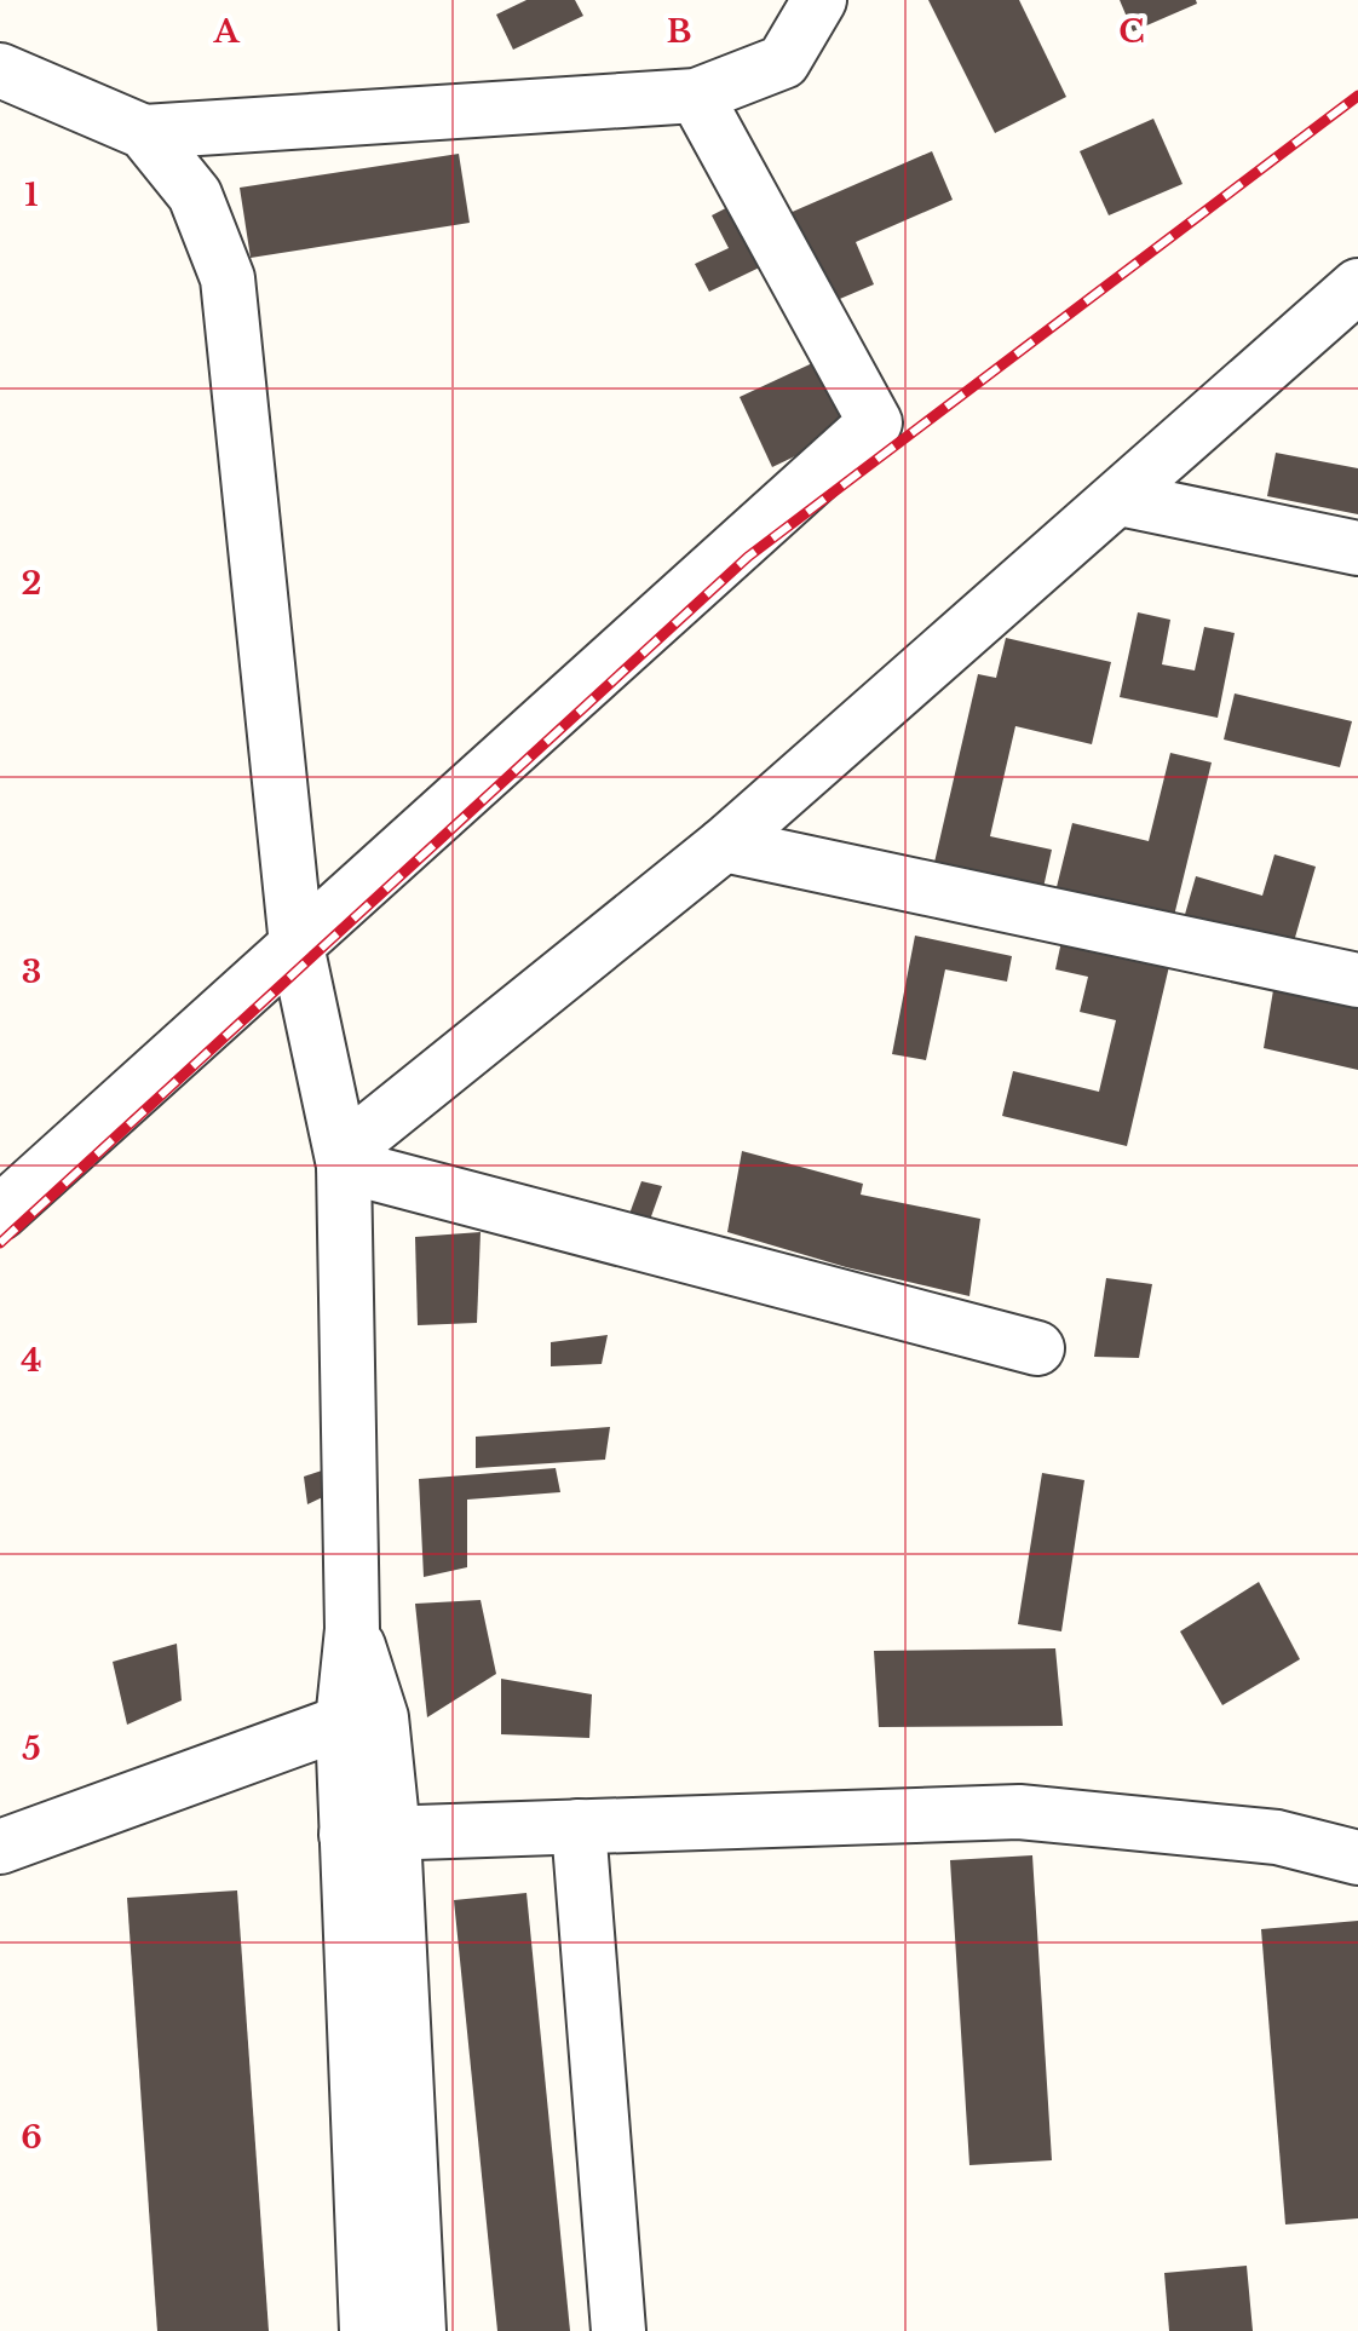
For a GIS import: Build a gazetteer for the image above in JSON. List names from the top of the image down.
{
  "grid": {
    "columns": ["A", "B", "C"],
    "rows": [
      "1",
      "2",
      "3",
      "4",
      "5",
      "6"
    ]
  }
}
